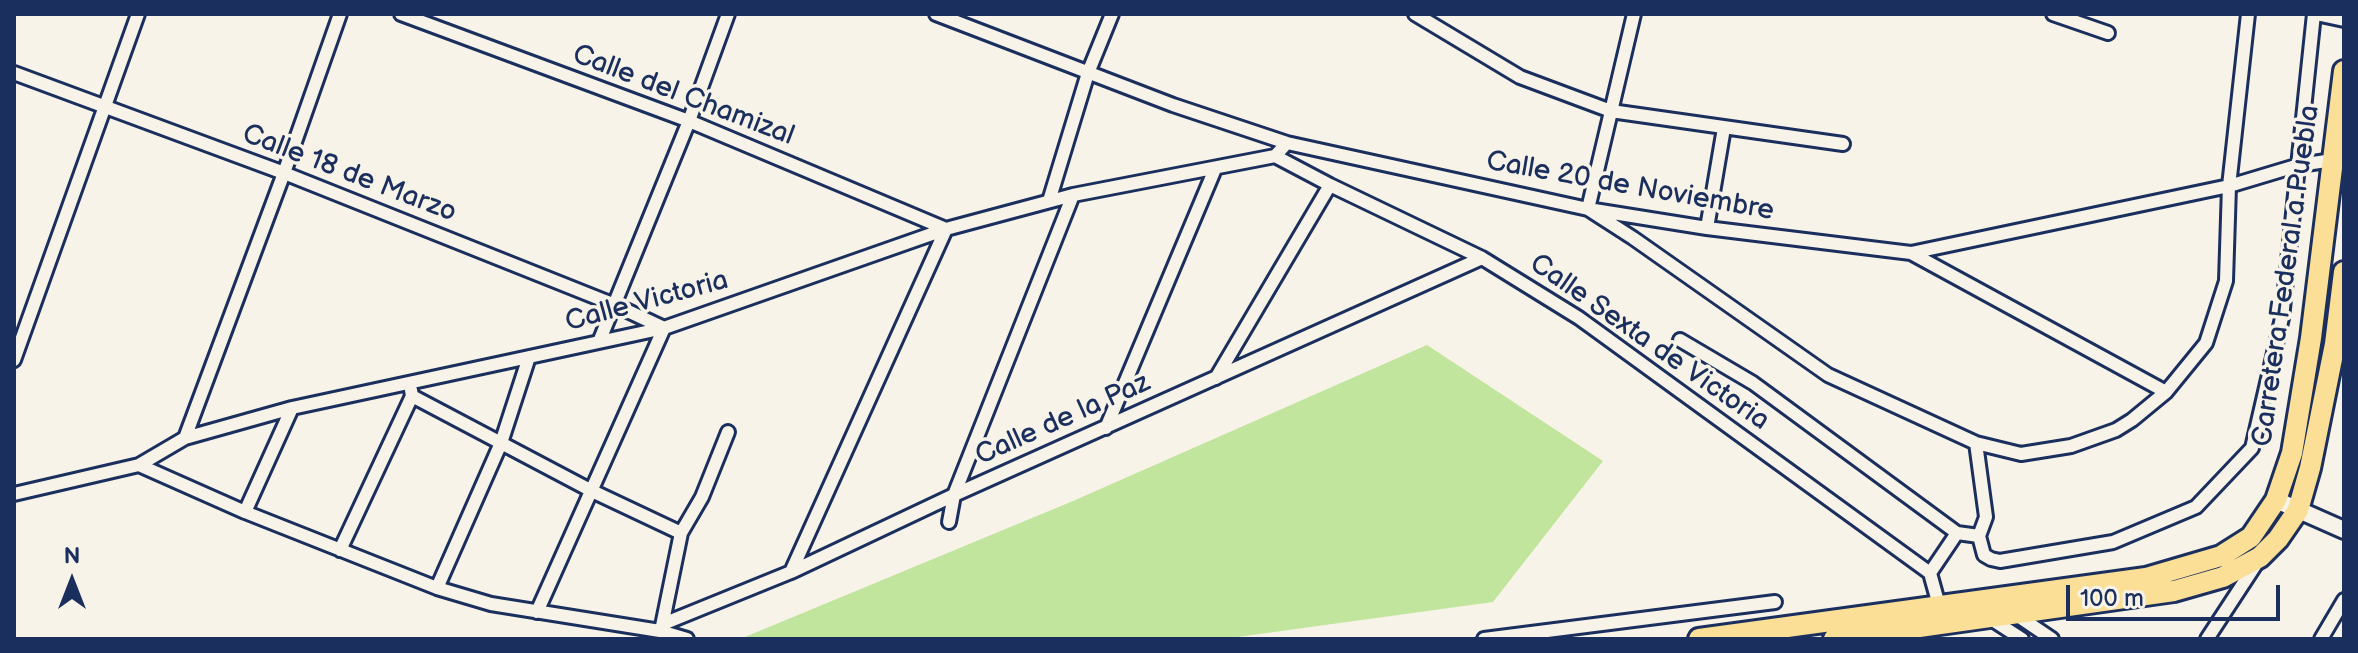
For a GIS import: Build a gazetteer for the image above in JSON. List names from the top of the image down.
{
  "streets": {
    "main road": ["Carretera Federal a Puebla"],
    "street": [
      "Calle del Chamizal",
      "Calle 18 de Marzo",
      "Calle 20 de Noviembre",
      "Calle Victoria",
      "Calle Sexta de Victoria",
      "Calle de la Paz"
    ]
  },
  "crossings": [
    ["Calle del Chamizal", "Calle Victoria"],
    ["Calle 18 de Marzo", "Calle Victoria"],
    ["Calle 20 de Noviembre", "Carretera Federal a Puebla"],
    ["Calle Victoria", "Calle Sexta de Victoria"],
    ["Calle Sexta de Victoria", "Calle de la Paz"]
  ],
  "scale_bar": "100 m",
  "north": "top"
}
